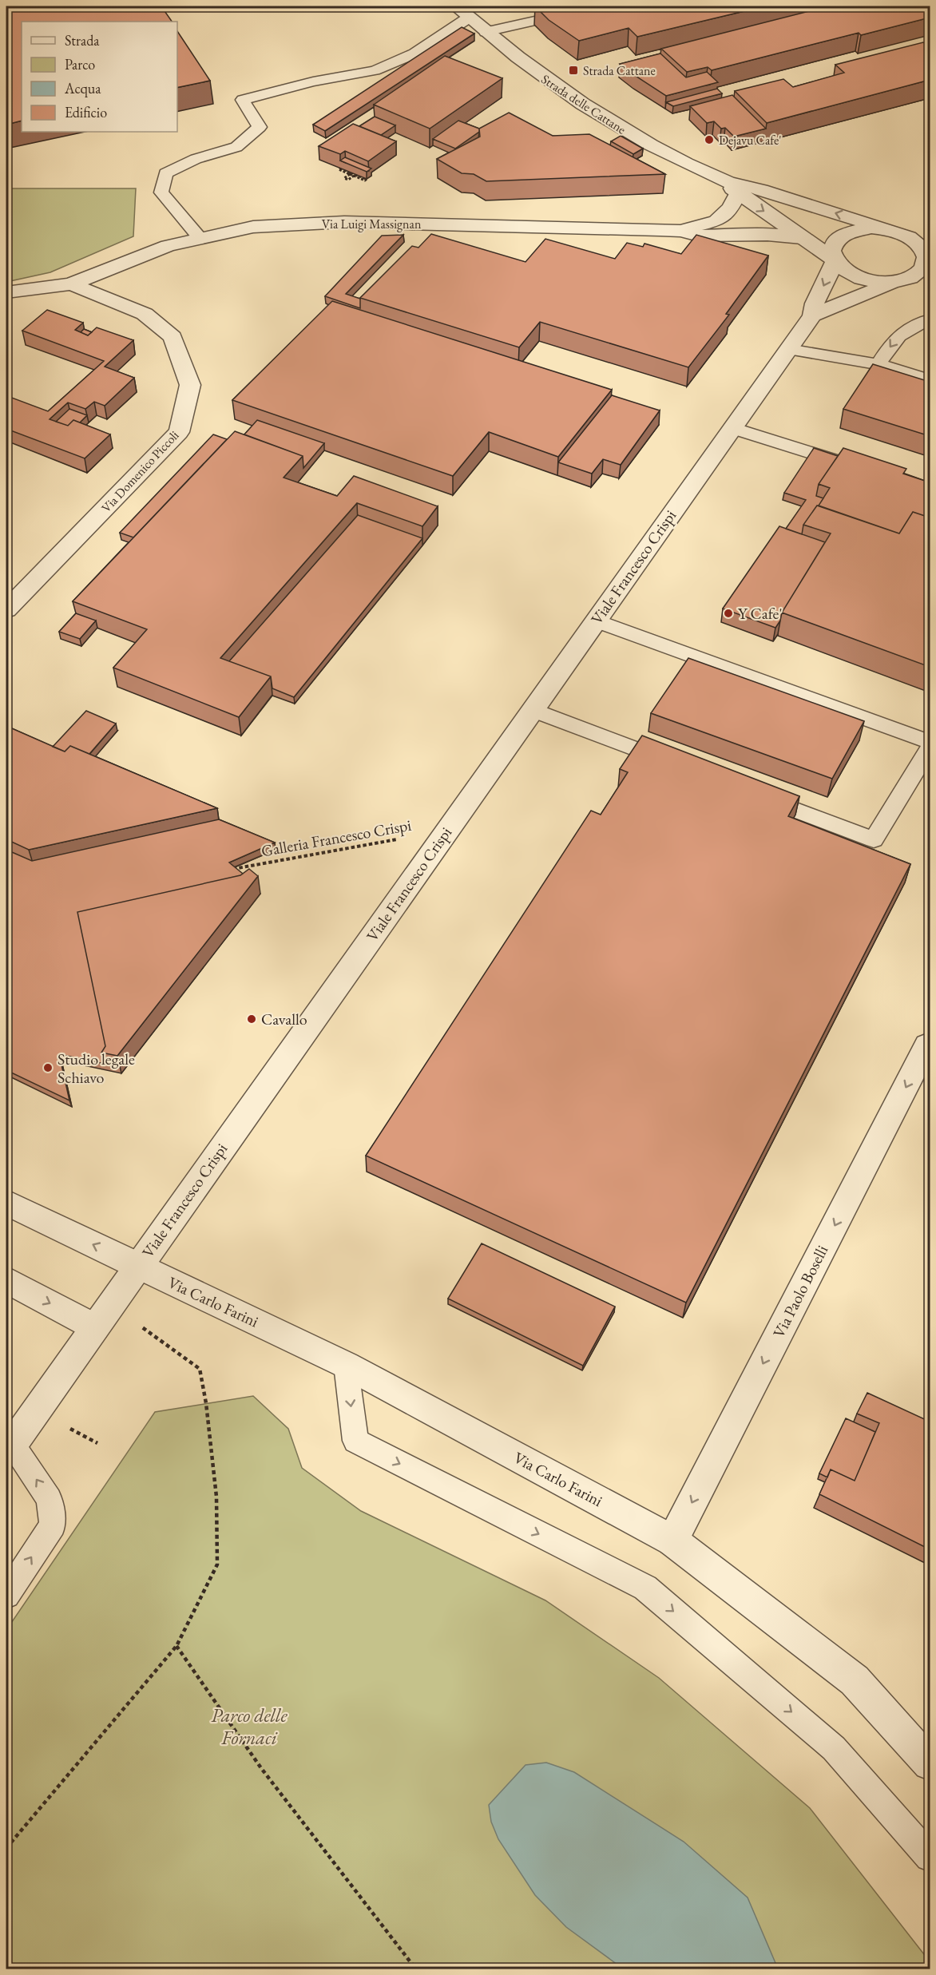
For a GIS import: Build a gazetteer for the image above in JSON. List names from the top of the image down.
{
  "streets": {
    "street": [
      "Strada delle Cattane",
      "Via Luigi Massignan",
      "Via Domenico Piccoli",
      "Viale Francesco Crispi",
      "Via Paolo Boselli",
      "Via Carlo Farini"
    ],
    "path": ["Galleria Francesco Crispi"]
  },
  "crossings": [
    ["Strada delle Cattane", "Via Luigi Massignan"],
    ["Strada delle Cattane", "Viale Francesco Crispi"],
    ["Via Luigi Massignan", "Via Domenico Piccoli"],
    ["Viale Francesco Crispi", "Galleria Francesco Crispi"],
    ["Viale Francesco Crispi", "Via Carlo Farini"],
    ["Via Paolo Boselli", "Via Carlo Farini"]
  ],
  "one_way": ["Via Paolo Boselli"],
  "parks": ["Parco delle Fornaci"],
  "places": {
    "transit": ["Strada Cattane"],
    "other": [
      "Dejavu Cafe'",
      "Y Cafe'",
      "Cavallo",
      "Studio legale Schiavo"
    ]
  },
  "legend": [
    "Strada",
    "Parco",
    "Acqua",
    "Edificio"
  ]
}
